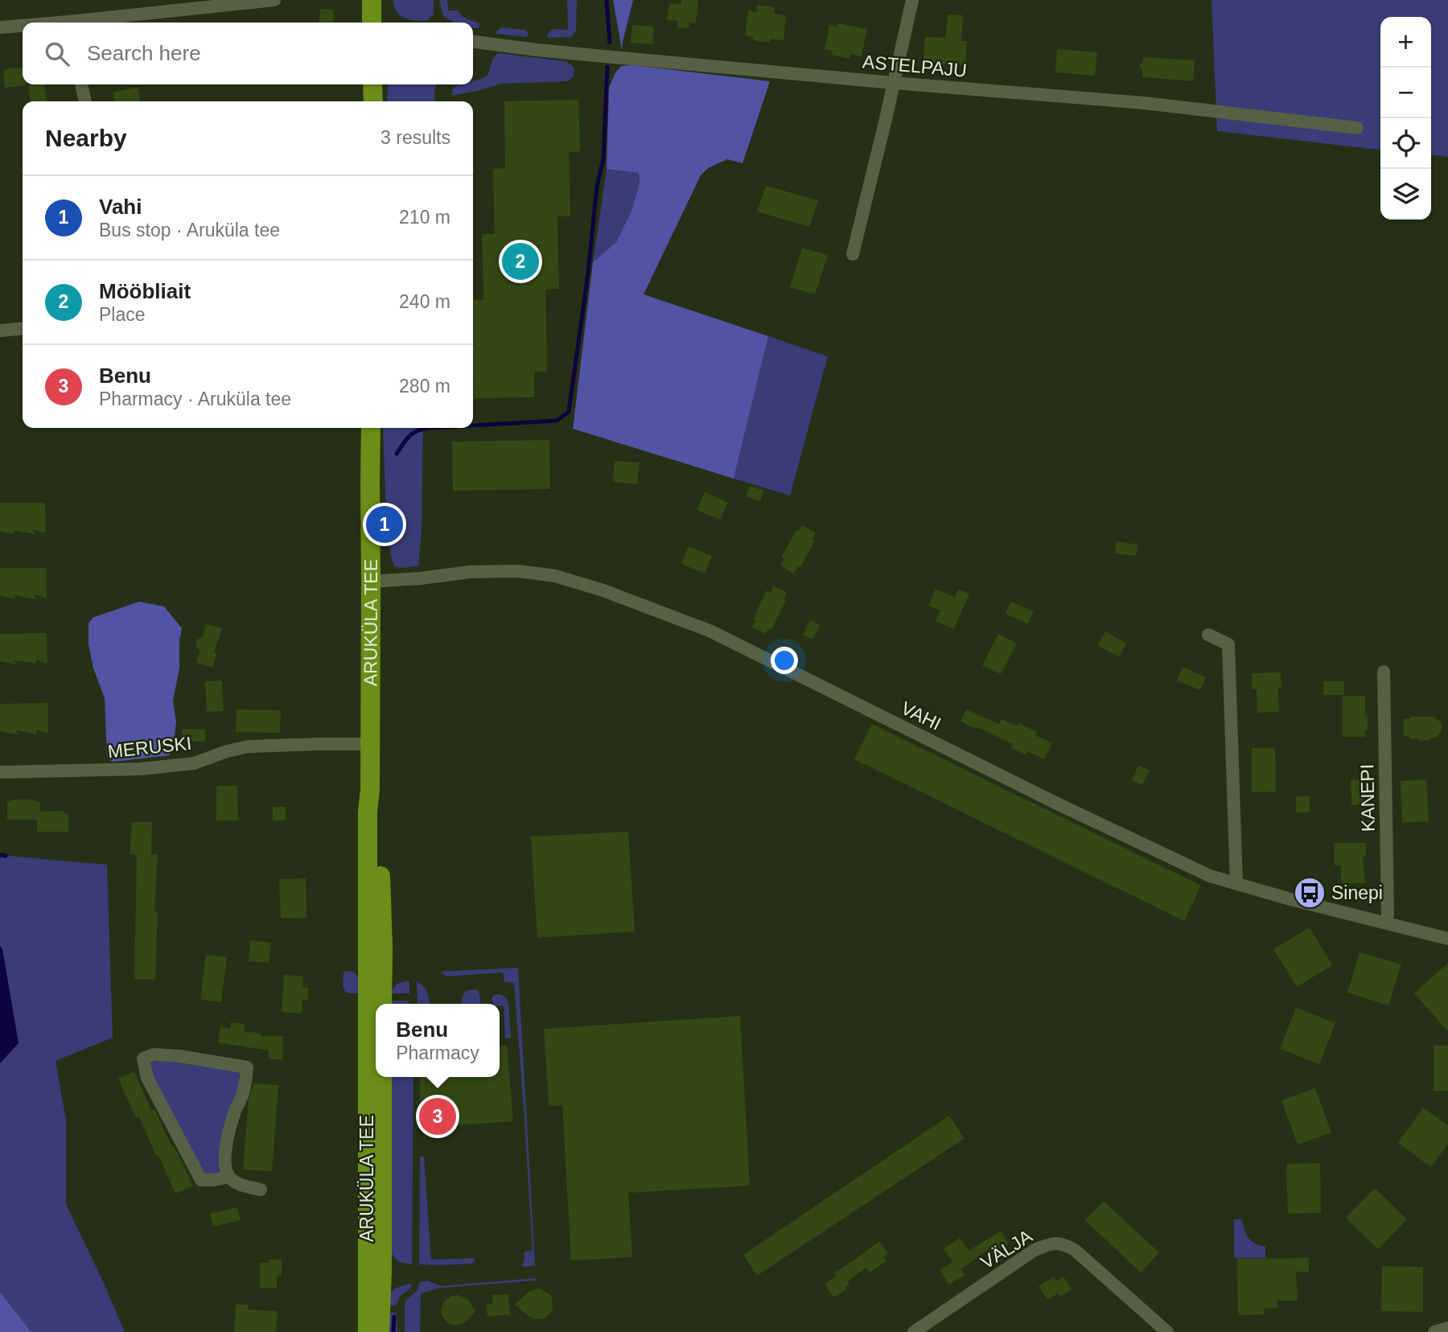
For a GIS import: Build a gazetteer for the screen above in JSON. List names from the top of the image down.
{
  "streets": {
    "highway": ["ARUKÜLA TEE"],
    "street": [
      "ASTELPAJU",
      "VAHI",
      "MERUSKI",
      "KANEPI",
      "VÄLJA"
    ]
  },
  "crossings": [
    ["ARUKÜLA TEE", "VAHI"],
    ["ARUKÜLA TEE", "MERUSKI"],
    ["VAHI", "KANEPI"]
  ],
  "places": {
    "bus stop": ["Sinepi"]
  },
  "page": {
    "map_buttons": ["+", "−"],
    "search": "Search here",
    "heading": ["Nearby", "3 results"],
    "list": [
      {
        "mark": "1",
        "name": "Vahi",
        "note": "Bus stop · Aruküla tee",
        "value": "210 m"
      },
      {
        "mark": "2",
        "name": "Mööbliait",
        "note": "Place",
        "value": "240 m"
      },
      {
        "mark": "3",
        "name": "Benu",
        "note": "Pharmacy · Aruküla tee",
        "value": "280 m"
      }
    ],
    "pins": ["2", "1", "3"],
    "popup": ["Benu", "Pharmacy"]
  }
}
